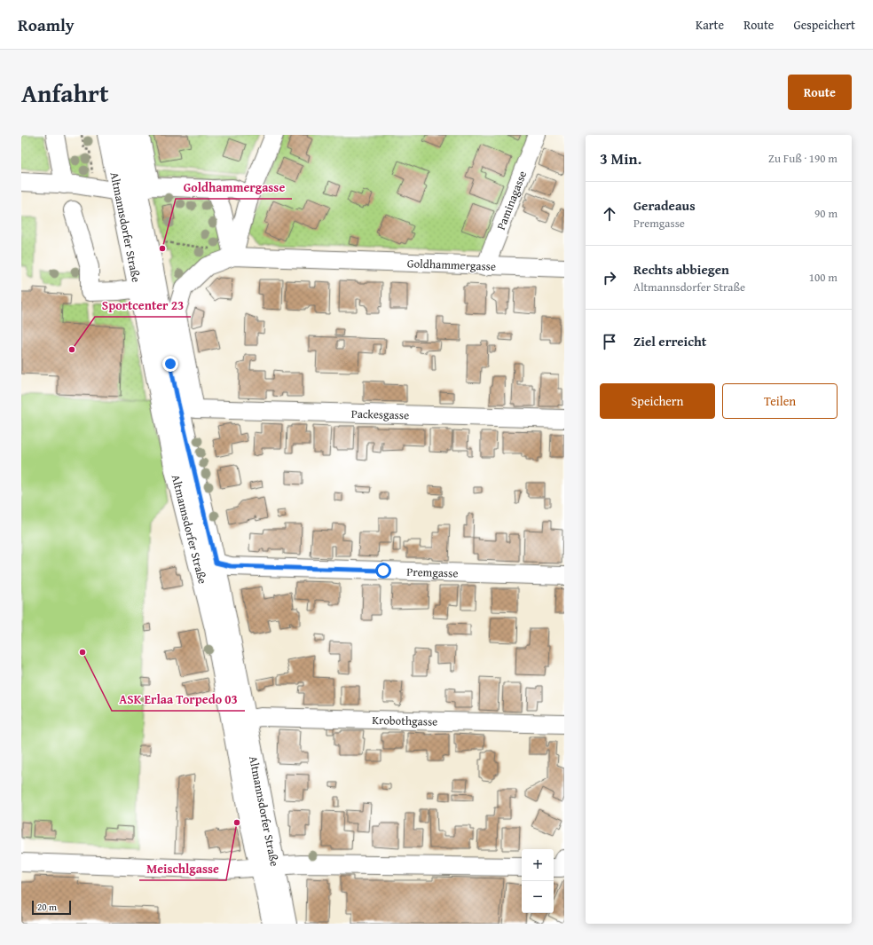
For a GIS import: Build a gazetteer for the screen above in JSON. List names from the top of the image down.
{
  "streets": {
    "main road": ["Altmannsdorfer Straße"],
    "street": [
      "Paminagasse",
      "Goldhammergasse",
      "Packesgasse",
      "Premgasse",
      "Krobothgasse"
    ]
  },
  "crossings": [
    ["Paminagasse", "Goldhammergasse"],
    ["Altmannsdorfer Straße", "Premgasse"],
    ["Altmannsdorfer Straße", "Krobothgasse"],
    ["Goldhammergasse", "Packesgasse"]
  ],
  "places": [
    "Goldhammergasse",
    "Sportcenter 23",
    "ASK Erlaa Torpedo 03",
    "Meischlgasse"
  ],
  "scale_bar": "20 m",
  "page": {
    "header": "Roamly",
    "nav": ["Karte", "Route", "Gespeichert"],
    "title": "Anfahrt",
    "buttons": [
      "Route",
      ["Speichern", "Teilen"]
    ],
    "heading": ["3 Min.", "Zu Fuß · 190 m"],
    "list": [
      ["Geradeaus", "Premgasse", "90 m"],
      ["Rechts abbiegen", "Altmannsdorfer Straße", "100 m"],
      "Ziel erreicht"
    ],
    "map_buttons": ["+", "−"],
    "scale": "20 m"
  }
}
